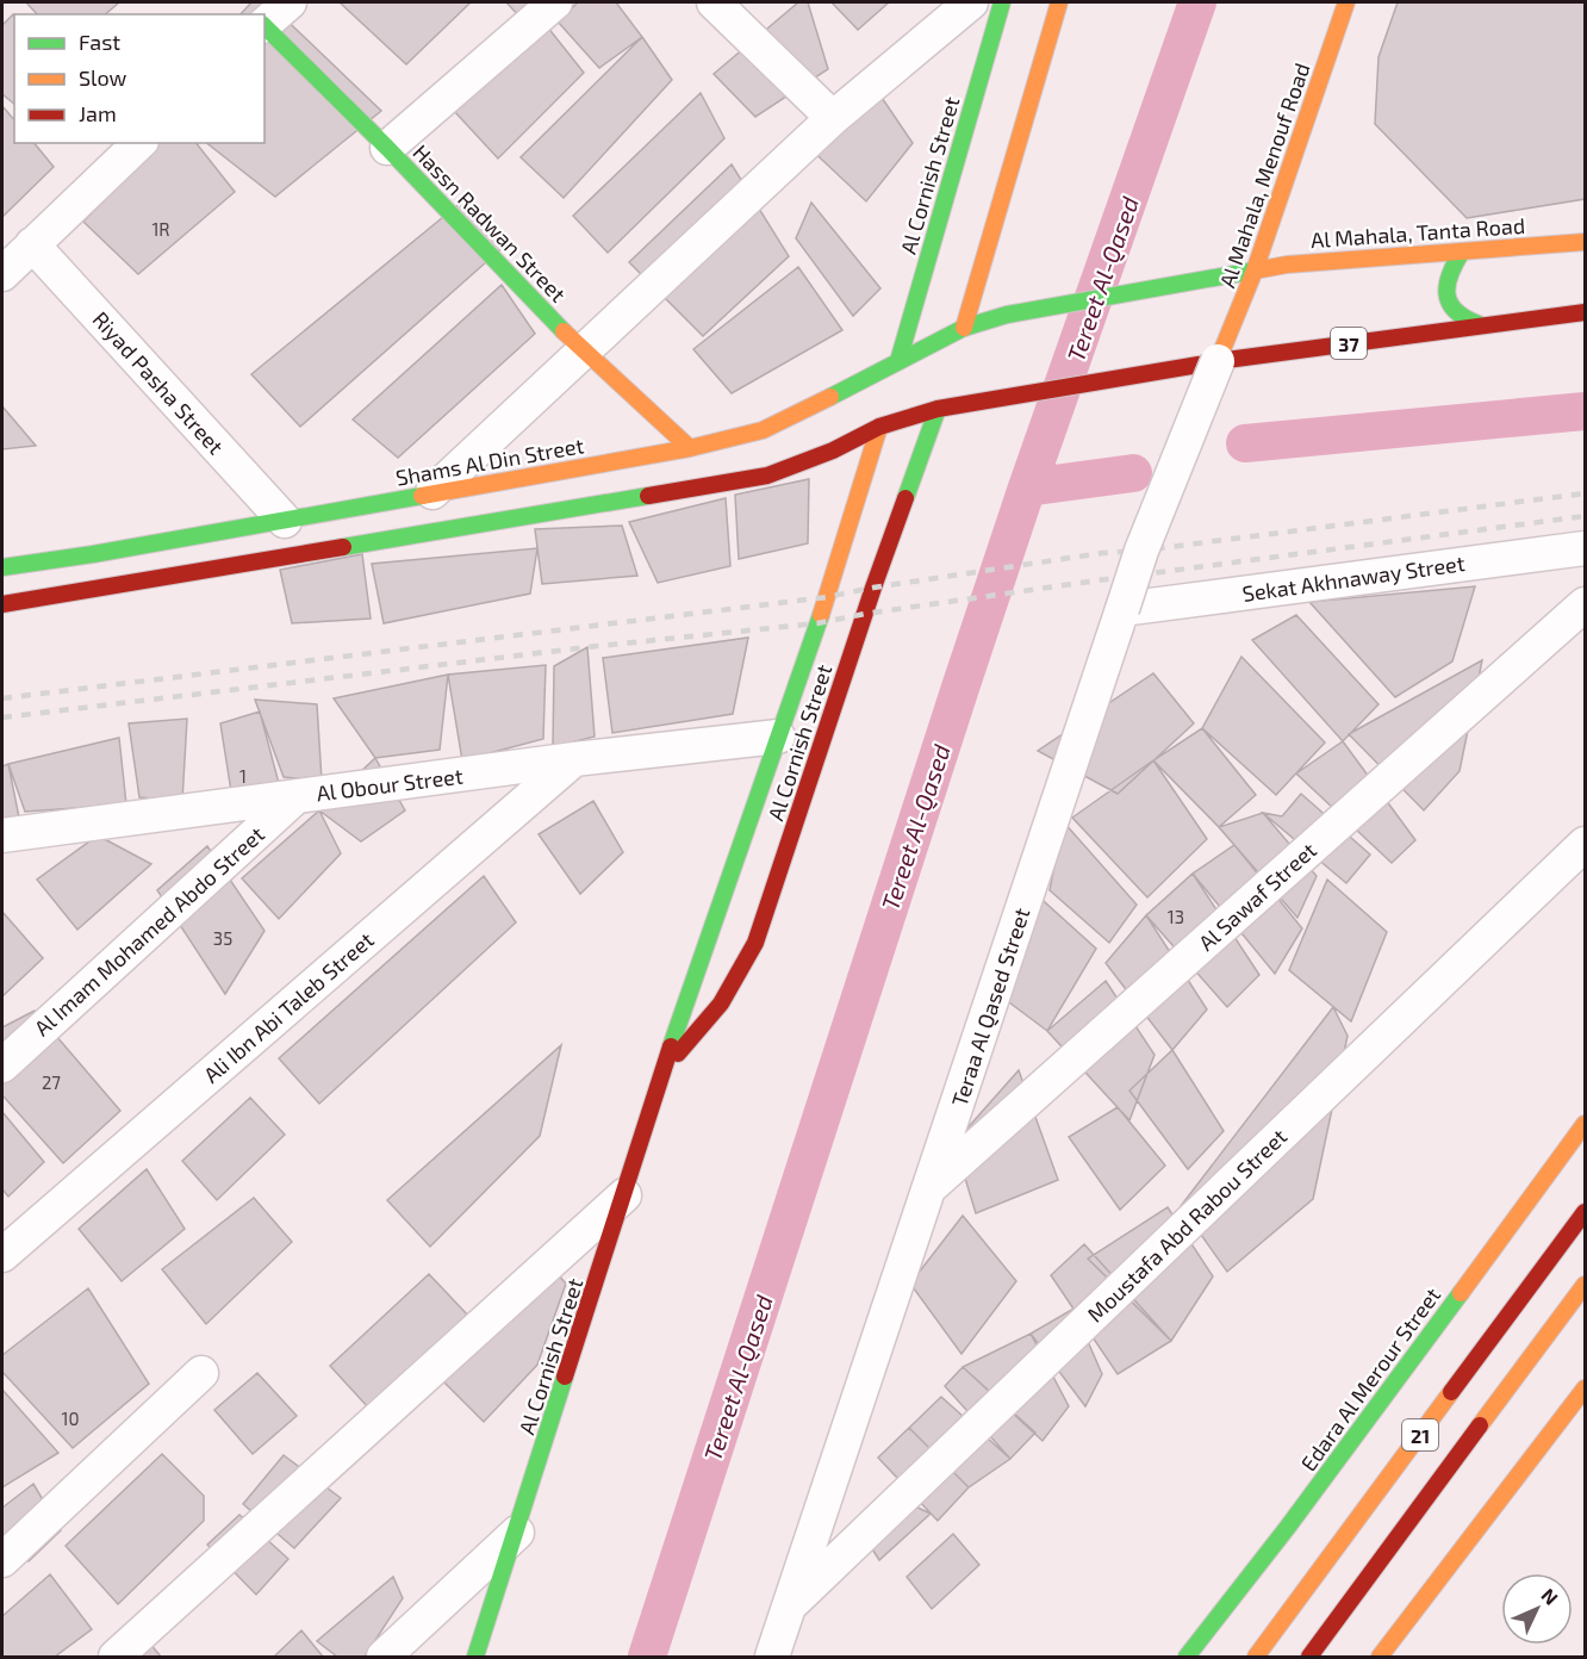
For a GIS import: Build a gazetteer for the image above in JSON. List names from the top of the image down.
{
  "streets": {
    "main road": [
      "Al Cornish Street",
      "Al Mahala, Menouf Road",
      "Hassn Radwan Street",
      "Al Mahala, Tanta Road",
      "37",
      "Shams Al Din Street",
      "Edara Al Merour Street",
      "21"
    ],
    "street": [
      "Riyad Pasha Street",
      "Sekat Akhnaway Street",
      "Al Obour Street",
      "Al Sawaf Street",
      "Al Imam Mohamed Abdo Street",
      "Ali Ibn Abi Taleb Street",
      "Teraa Al Qased Street",
      "Moustafa Abd Rabou Street"
    ]
  },
  "crossings": [
    ["Al Cornish Street", "Shams Al Din Street"],
    ["Al Cornish Street", "Al Obour Street"],
    ["Al Mahala, Menouf Road", "Al Mahala, Tanta Road"],
    ["Al Mahala, Menouf Road", "37"],
    ["Al Mahala, Menouf Road", "Shams Al Din Street"],
    ["Al Mahala, Menouf Road", "Teraa Al Qased Street"],
    ["Hassn Radwan Street", "Shams Al Din Street"],
    ["Al Mahala, Tanta Road", "Shams Al Din Street"],
    ["37", "Shams Al Din Street"],
    ["37", "Teraa Al Qased Street"],
    ["Riyad Pasha Street", "Shams Al Din Street"],
    ["Shams Al Din Street", "Teraa Al Qased Street"],
    ["Sekat Akhnaway Street", "Teraa Al Qased Street"],
    ["Al Obour Street", "Al Imam Mohamed Abdo Street"],
    ["Al Obour Street", "Ali Ibn Abi Taleb Street"],
    ["Al Sawaf Street", "Teraa Al Qased Street"],
    ["Teraa Al Qased Street", "Moustafa Abd Rabou Street"]
  ],
  "water": ["Tereet Al-Qased"],
  "house_numbers": [
    "1R",
    "1",
    "13",
    "35",
    "27",
    "10"
  ],
  "legend": ["Fast", "Slow", "Jam"],
  "north": "top right"
}
